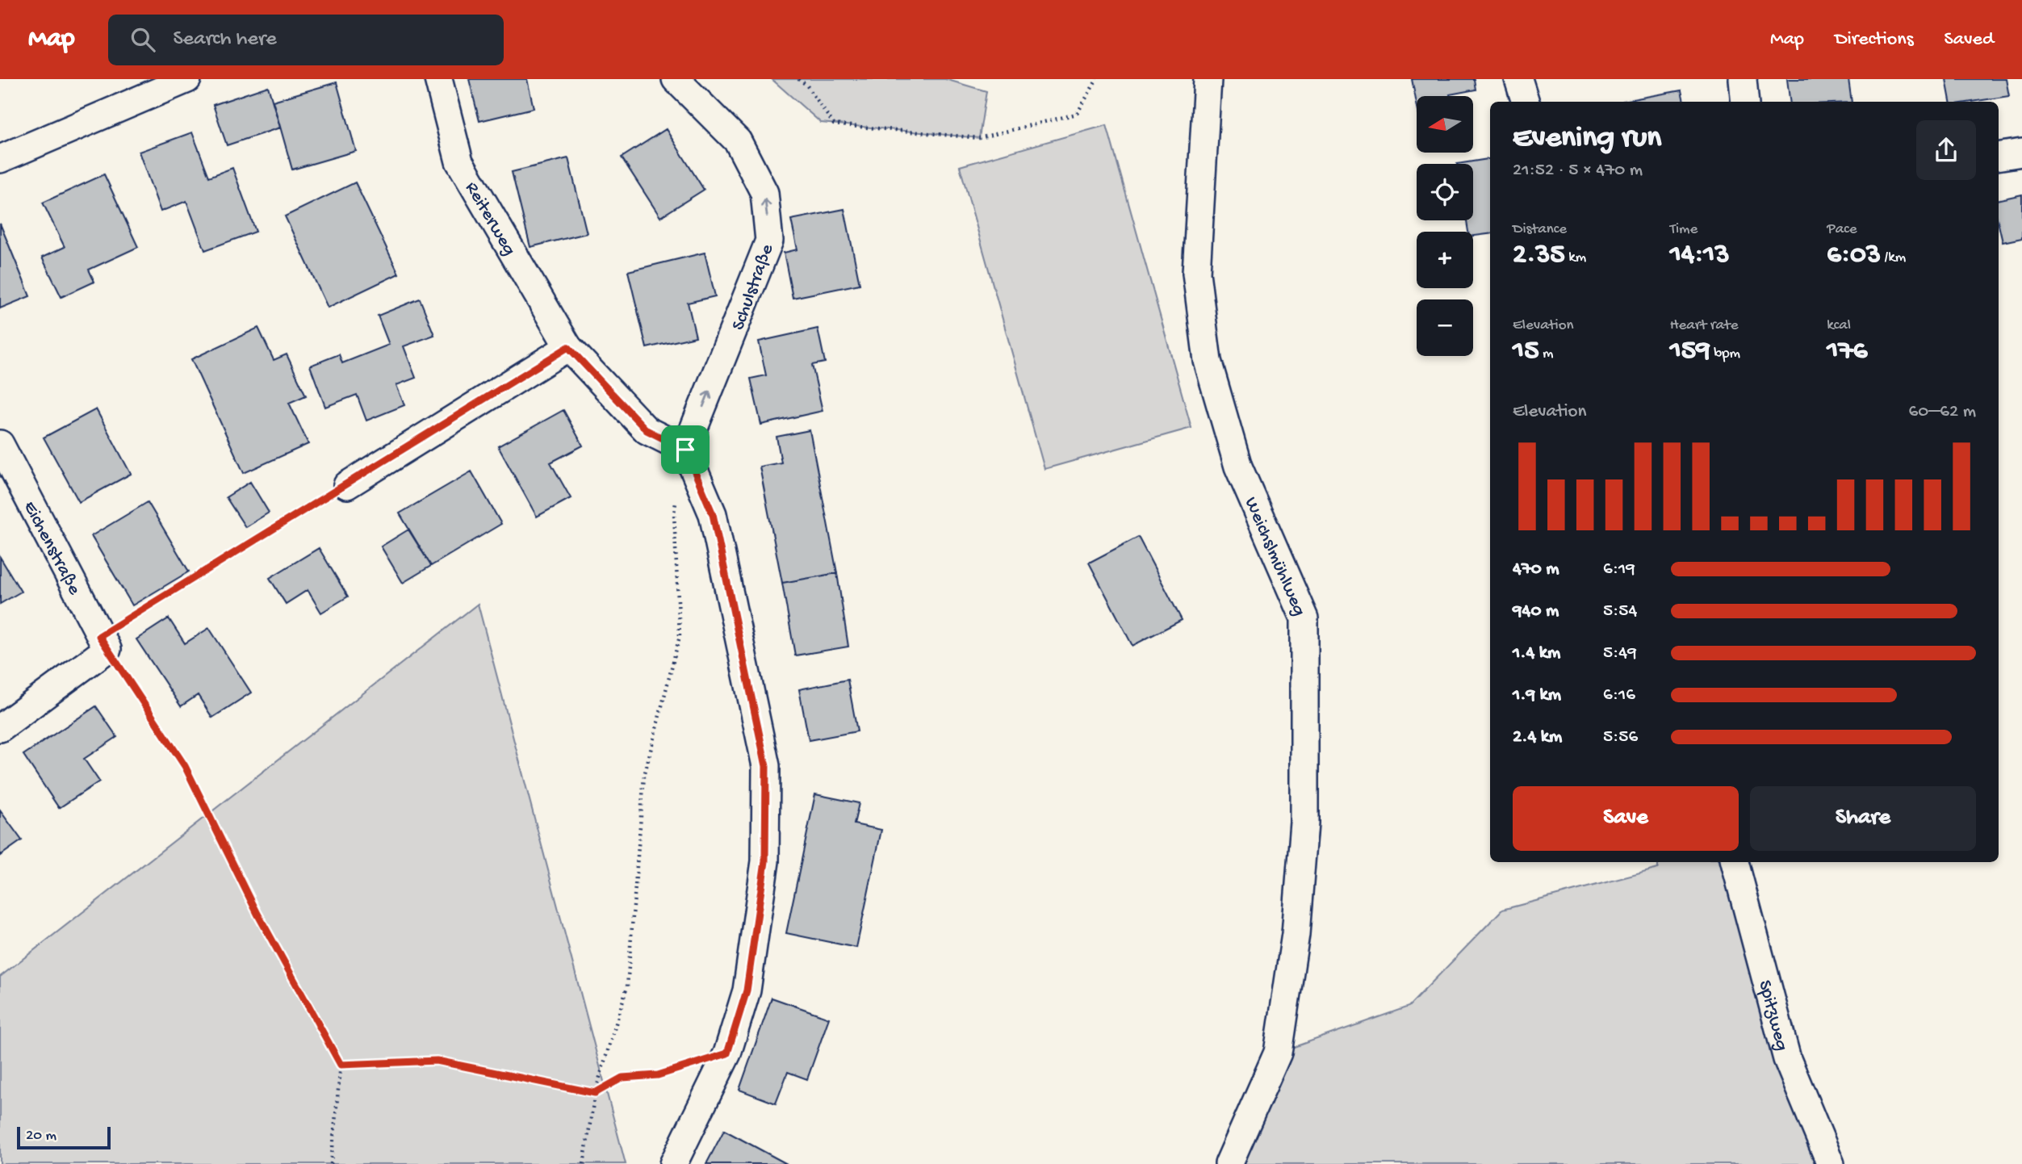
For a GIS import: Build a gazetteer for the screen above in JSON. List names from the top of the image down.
{
  "streets": {
    "street": [
      "Reiterweg",
      "Schulstraße",
      "Eichenstraße",
      "Weichslmühlweg",
      "Spitzweg"
    ]
  },
  "crossings": [
    ["Reiterweg", "Schulstraße"]
  ],
  "one_way": ["Schulstraße"],
  "scale_bar": "20 m",
  "north": "left",
  "page": {
    "header": "Map",
    "search": "Search here",
    "nav": ["Map", "Directions", "Saved"],
    "map_buttons": ["+", "−"],
    "heading": ["Evening run", "21:52 · 5 × 470 m"],
    "stats": [
      ["Distance", "2.35 km"],
      ["Time", "14:13"],
      ["Pace", "6:03 /km"],
      ["Elevation", "15 m"],
      ["Heart rate", "159 bpm"],
      ["kcal", "176"]
    ],
    "chart": ["Elevation", "60–62 m"],
    "list": [
      {
        "name": "470 m",
        "note": "6:19"
      },
      {
        "name": "940 m",
        "note": "5:54"
      },
      {
        "name": "1.4 km",
        "note": "5:49"
      },
      {
        "name": "1.9 km",
        "note": "6:16"
      },
      {
        "name": "2.4 km",
        "note": "5:56"
      }
    ],
    "buttons": ["Save", "Share"],
    "scale": "20 m"
  }
}
